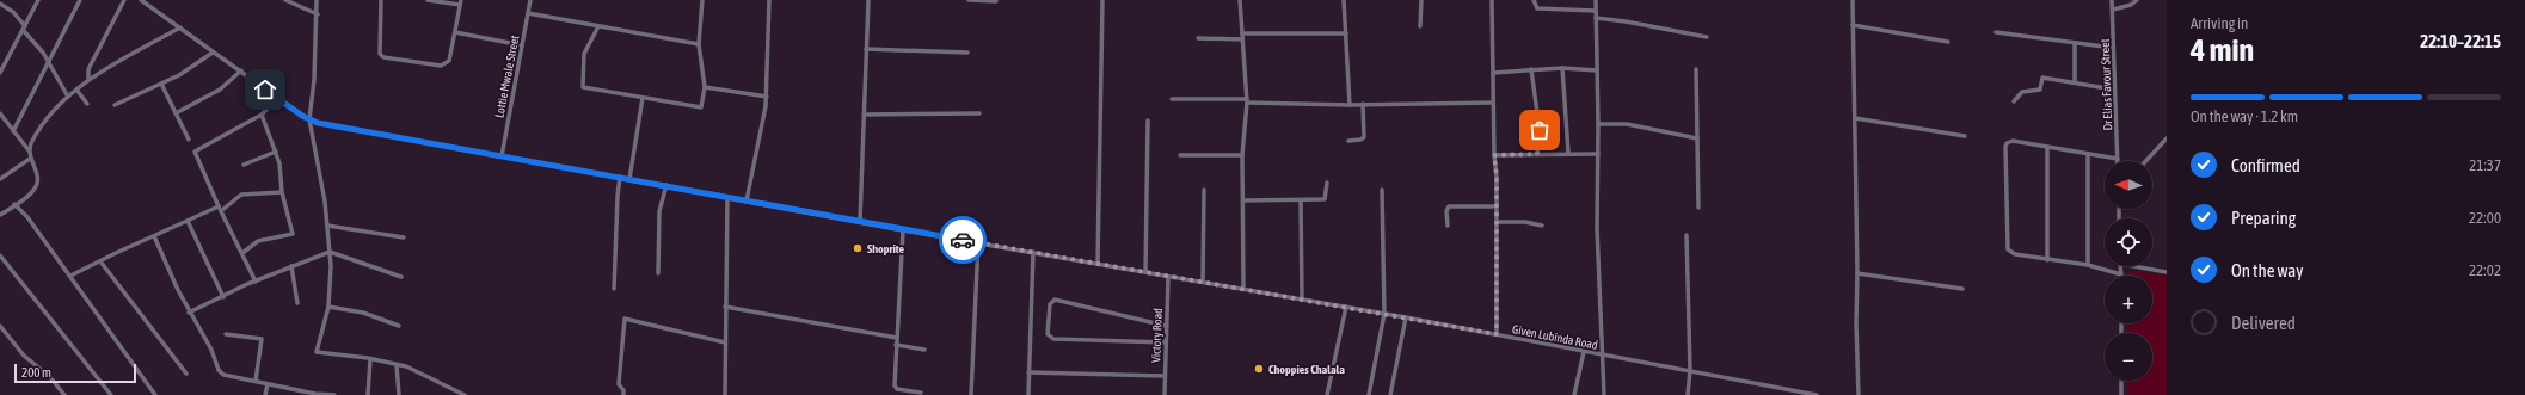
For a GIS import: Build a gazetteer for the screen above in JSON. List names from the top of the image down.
{
  "streets": {
    "street": [
      "Lottie Mwale Street",
      "Dr Elias Favour Street",
      "Victory Road",
      "Given Lubinda Road"
    ]
  },
  "crossings": [
    ["Lottie Mwale Street", "Given Lubinda Road"],
    ["Victory Road", "Given Lubinda Road"]
  ],
  "places": ["Shoprite", "Choppies Chalala"],
  "scale_bar": "200 m",
  "north": "left",
  "page": {
    "heading": ["4 min", "Arriving in", "22:10–22:15"],
    "bar": "On the way · 1.2 km",
    "list": [
      ["Confirmed", "21:37"],
      ["Preparing", "22:00"],
      ["On the way", "22:02"],
      "Delivered"
    ],
    "map_buttons": ["+", "−"],
    "scale": "200 m"
  }
}
